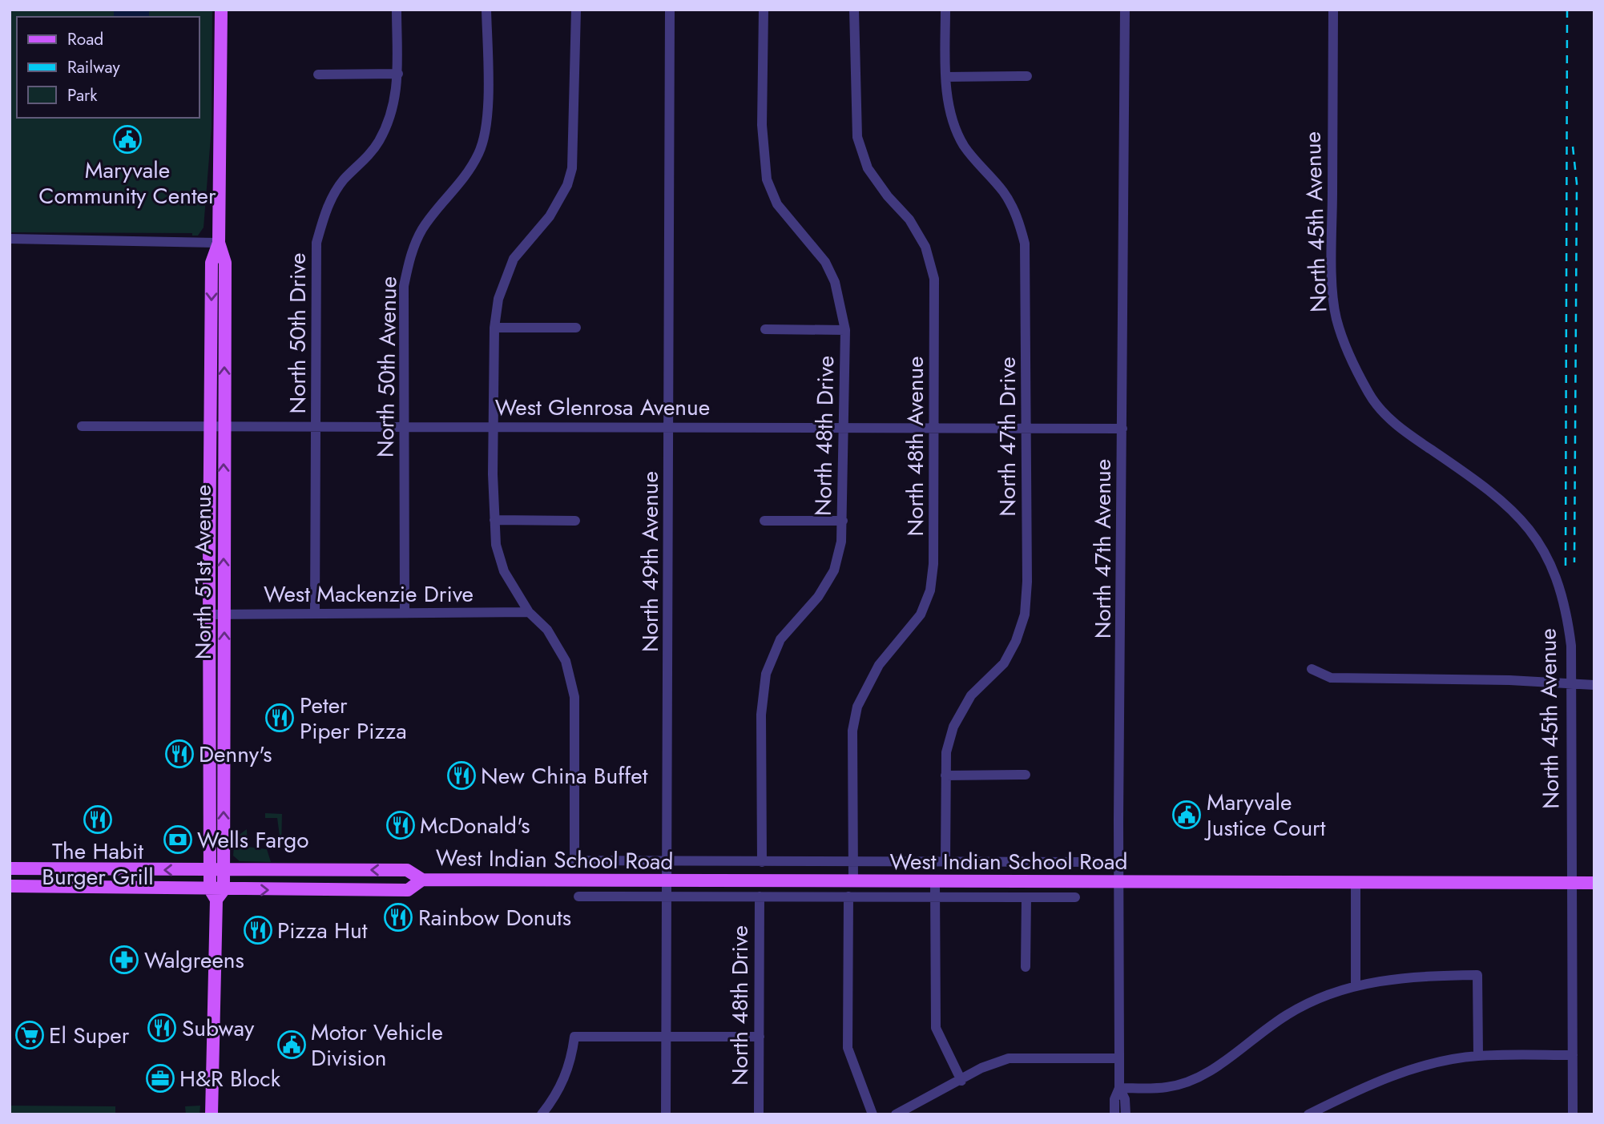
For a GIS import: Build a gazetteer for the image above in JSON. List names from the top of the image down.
{
  "streets": {
    "main road": ["North 51st Avenue", "West Indian School Road"],
    "street": [
      "North 45th Avenue",
      "North 50th Drive",
      "North 50th Avenue",
      "West Glenrosa Avenue",
      "North 48th Drive",
      "North 47th Drive",
      "North 48th Avenue",
      "North 47th Avenue",
      "North 49th Avenue",
      "West Mackenzie Drive"
    ]
  },
  "crossings": [
    ["North 45th Avenue", "West Indian School Road"],
    ["North 50th Drive", "West Glenrosa Avenue"],
    ["North 50th Drive", "West Mackenzie Drive"],
    ["North 50th Avenue", "West Glenrosa Avenue"],
    ["North 50th Avenue", "West Mackenzie Drive"],
    ["West Glenrosa Avenue", "North 48th Drive"],
    ["West Glenrosa Avenue", "North 47th Drive"],
    ["West Glenrosa Avenue", "North 48th Avenue"],
    ["West Glenrosa Avenue", "North 47th Avenue"],
    ["West Glenrosa Avenue", "North 49th Avenue"],
    ["West Glenrosa Avenue", "North 51st Avenue"],
    ["North 48th Drive", "West Indian School Road"],
    ["North 47th Drive", "West Indian School Road"],
    ["North 48th Avenue", "West Indian School Road"],
    ["North 47th Avenue", "West Indian School Road"],
    ["North 49th Avenue", "West Indian School Road"],
    ["North 51st Avenue", "West Mackenzie Drive"],
    ["North 51st Avenue", "West Indian School Road"],
    ["West Mackenzie Drive", "West Indian School Road"]
  ],
  "places": {
    "public building": ["Maryvale Community Center", "Maryvale Justice Court", "Motor Vehicle Division"],
    "restaurant": [
      "Peter Piper Pizza",
      "Denny's",
      "New China Buffet",
      "The Habit Burger Grill",
      "McDonald's",
      "Rainbow Donuts",
      "Pizza Hut",
      "Subway"
    ],
    "bank": ["Wells Fargo"],
    "pharmacy": ["Walgreens"],
    "supermarket": ["El Super"],
    "office": ["H&R Block"]
  },
  "legend": ["Road", "Railway", "Park"]
}
